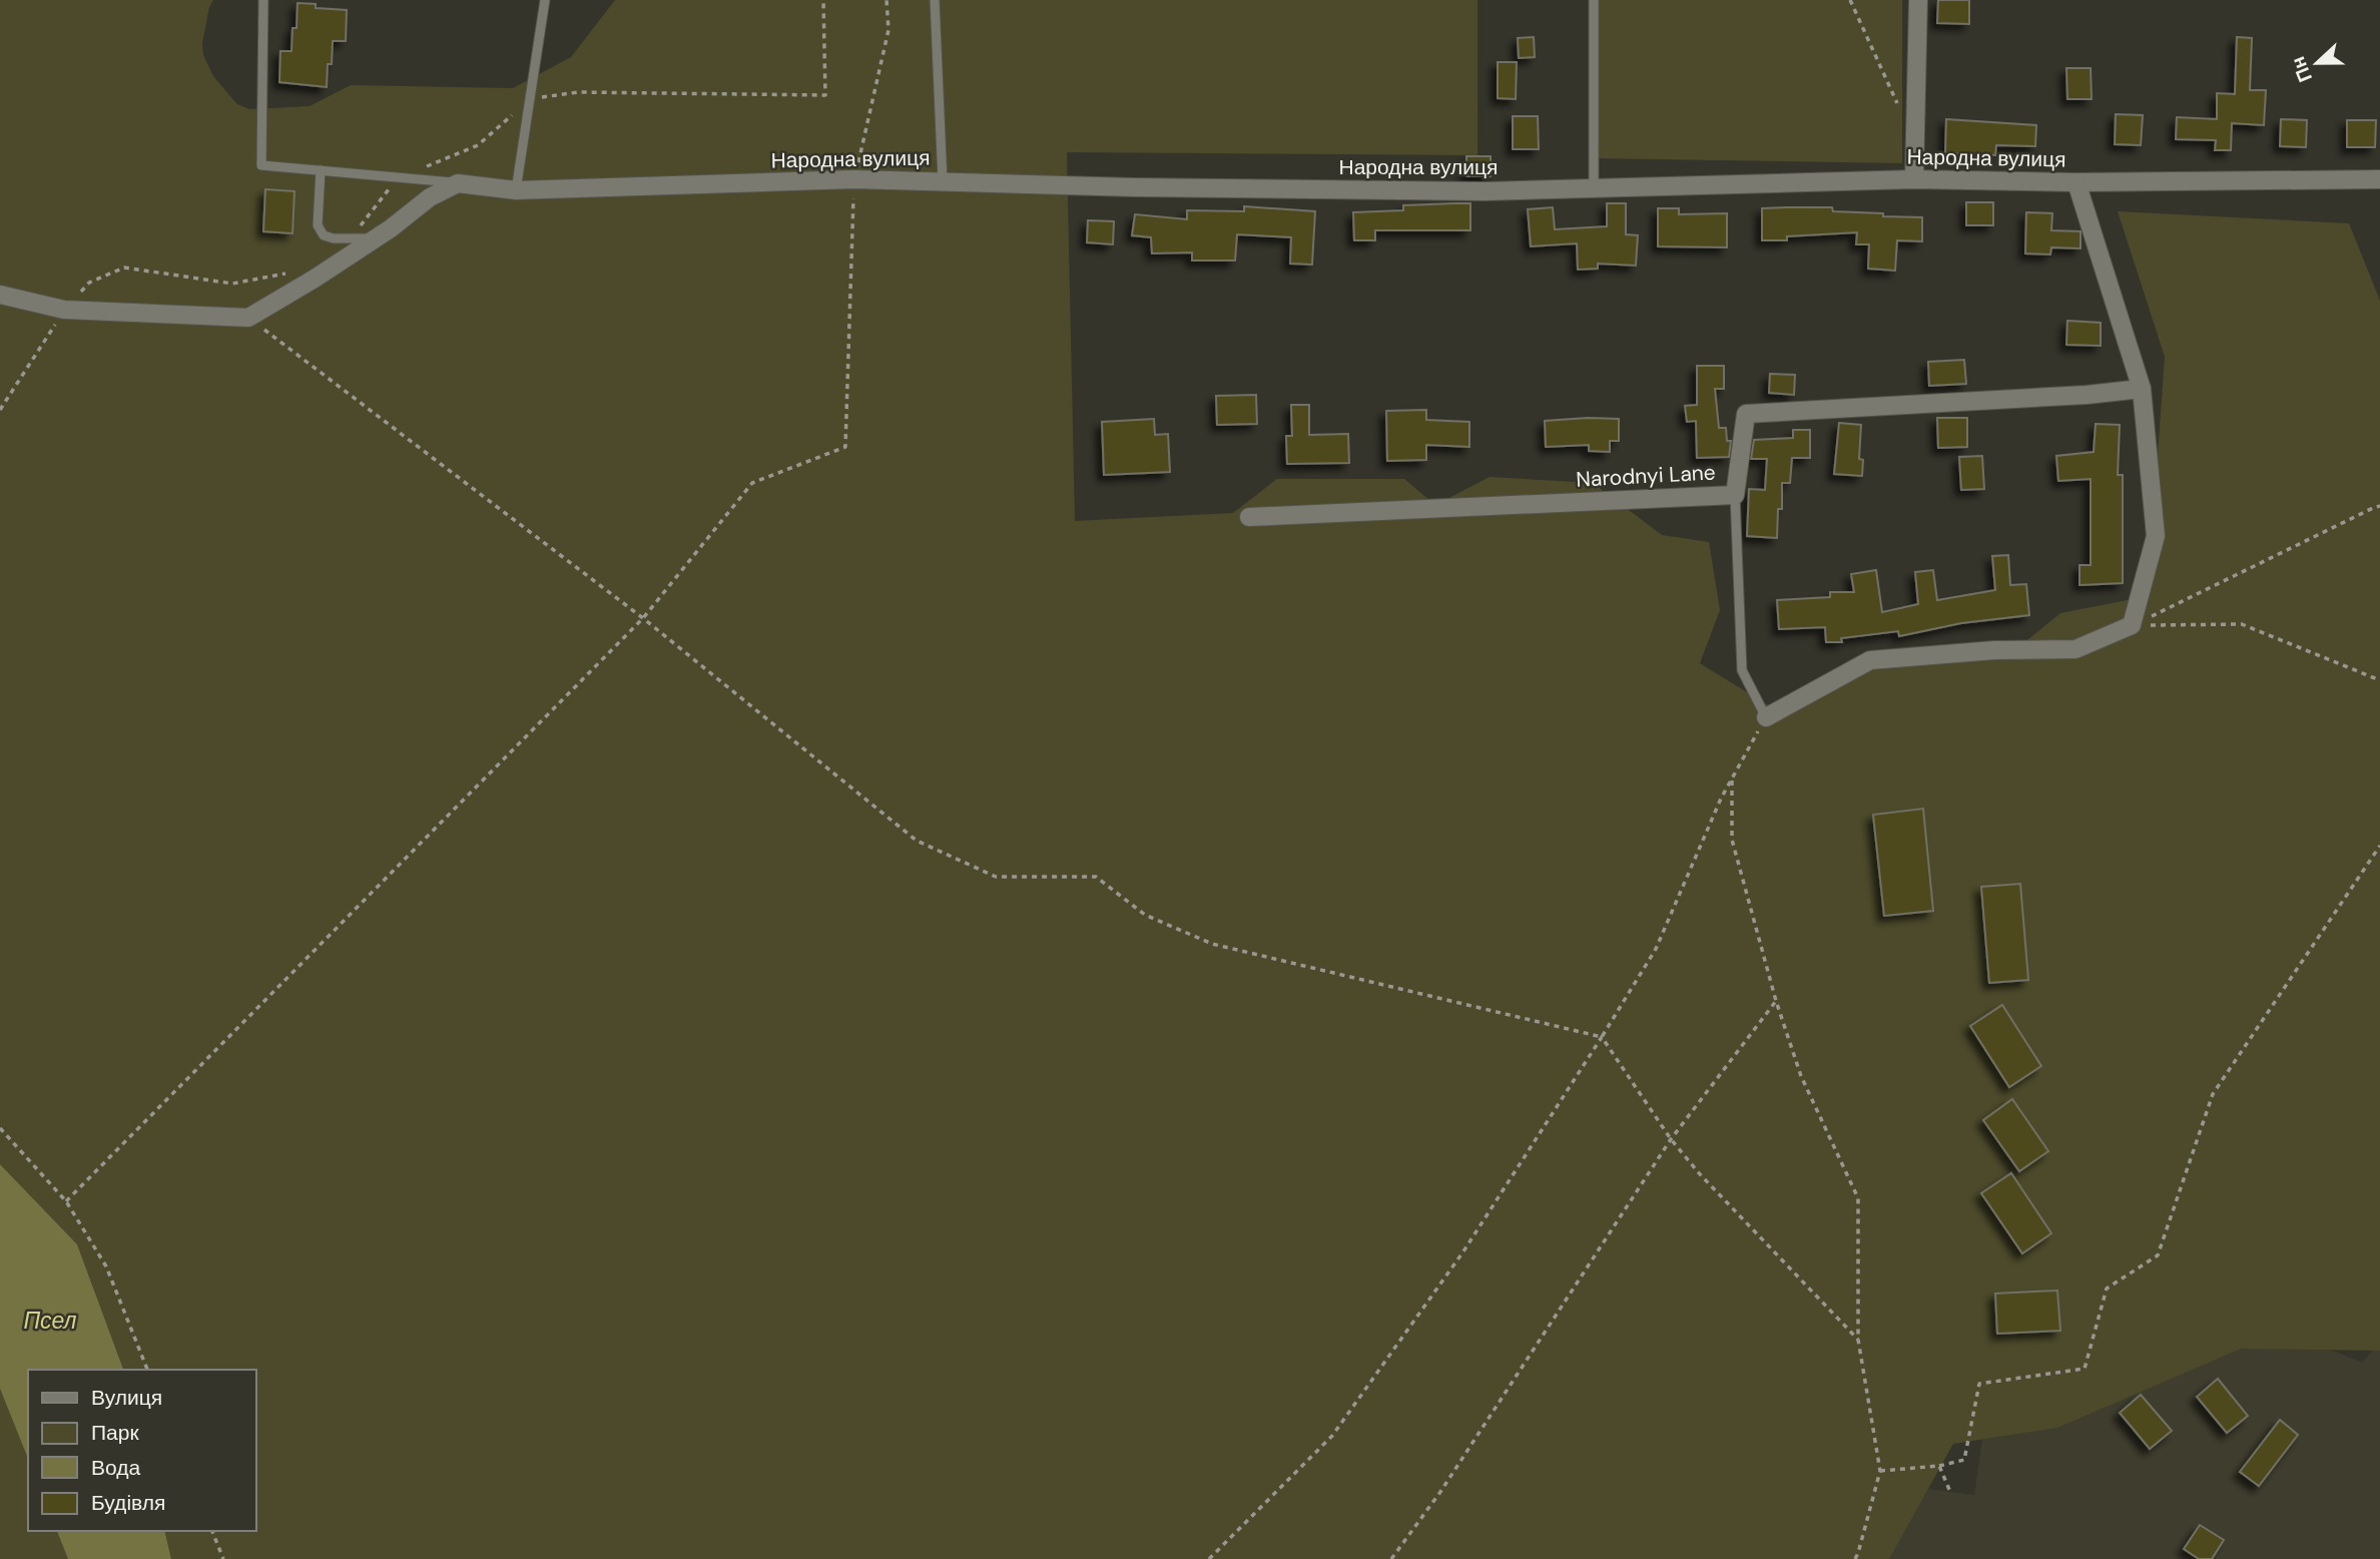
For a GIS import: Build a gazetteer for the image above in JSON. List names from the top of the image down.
{
  "streets": {
    "street": ["Народна вулиця", "Narodnyi Lane"]
  },
  "water": ["Псел"],
  "legend": [
    "Вулиця",
    "Парк",
    "Вода",
    "Будівля"
  ],
  "north": "left"
}
